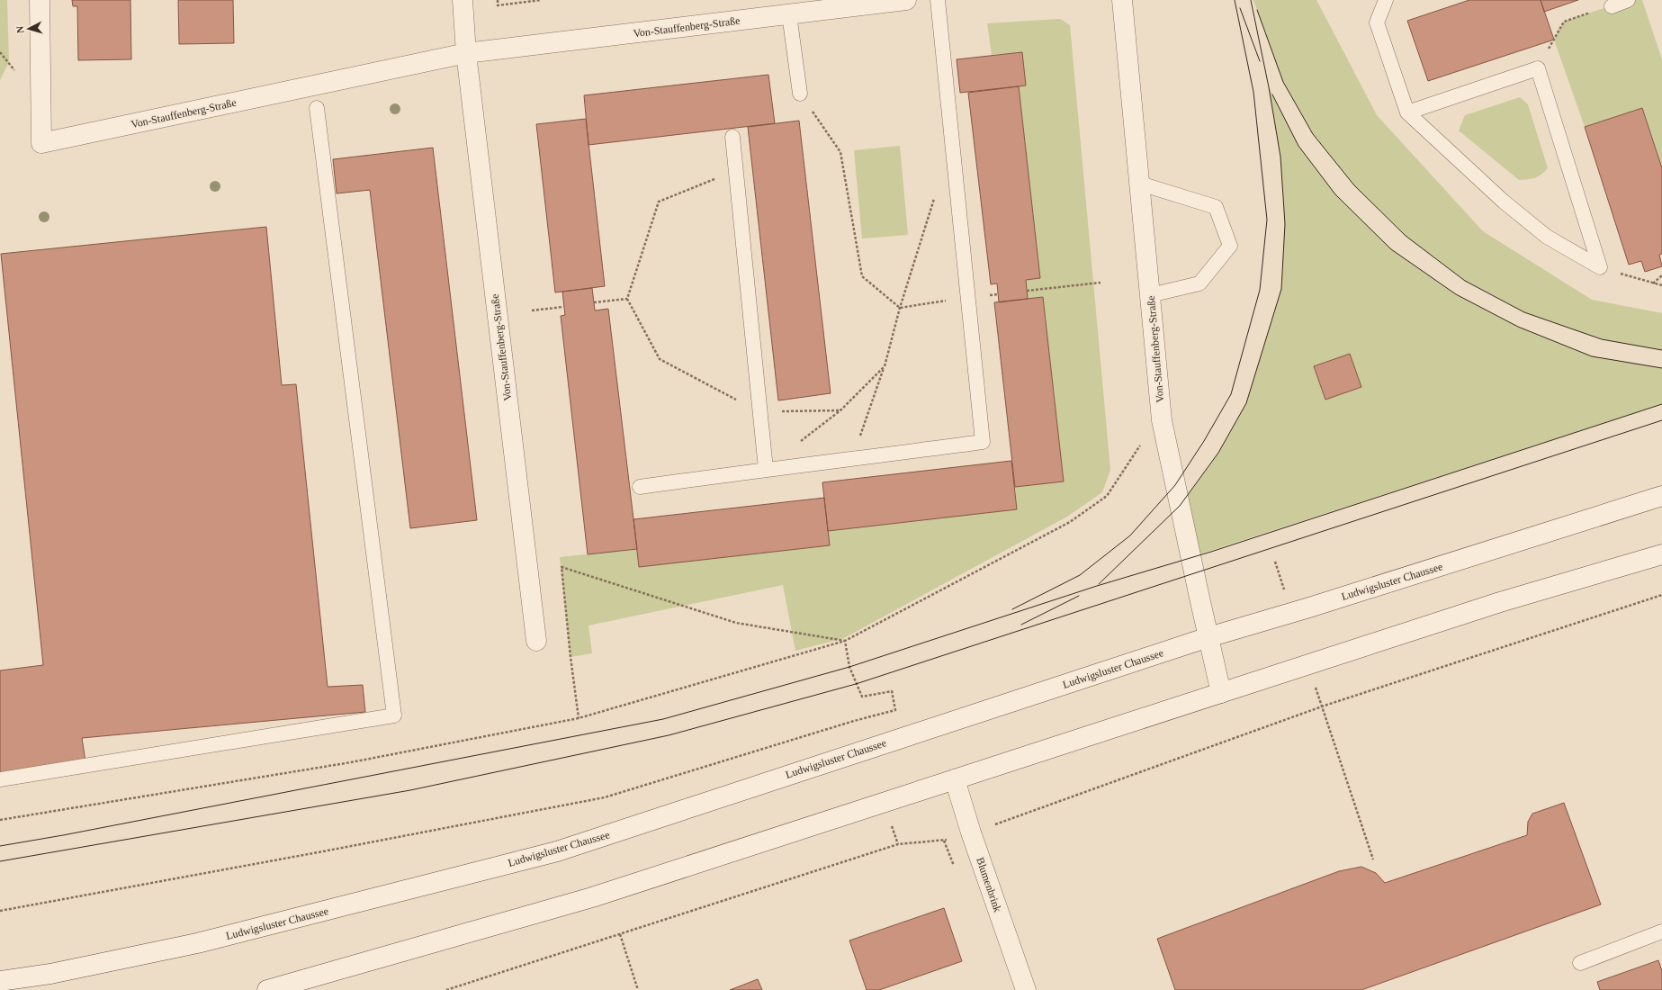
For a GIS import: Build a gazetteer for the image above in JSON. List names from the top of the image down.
{
  "streets": {
    "street": ["Von-Stauffenberg-Straße", "Ludwigsluster Chaussee", "Blumenbrink"]
  },
  "crossings": [
    ["Von-Stauffenberg-Straße", "Ludwigsluster Chaussee"]
  ],
  "north": "left"
}
